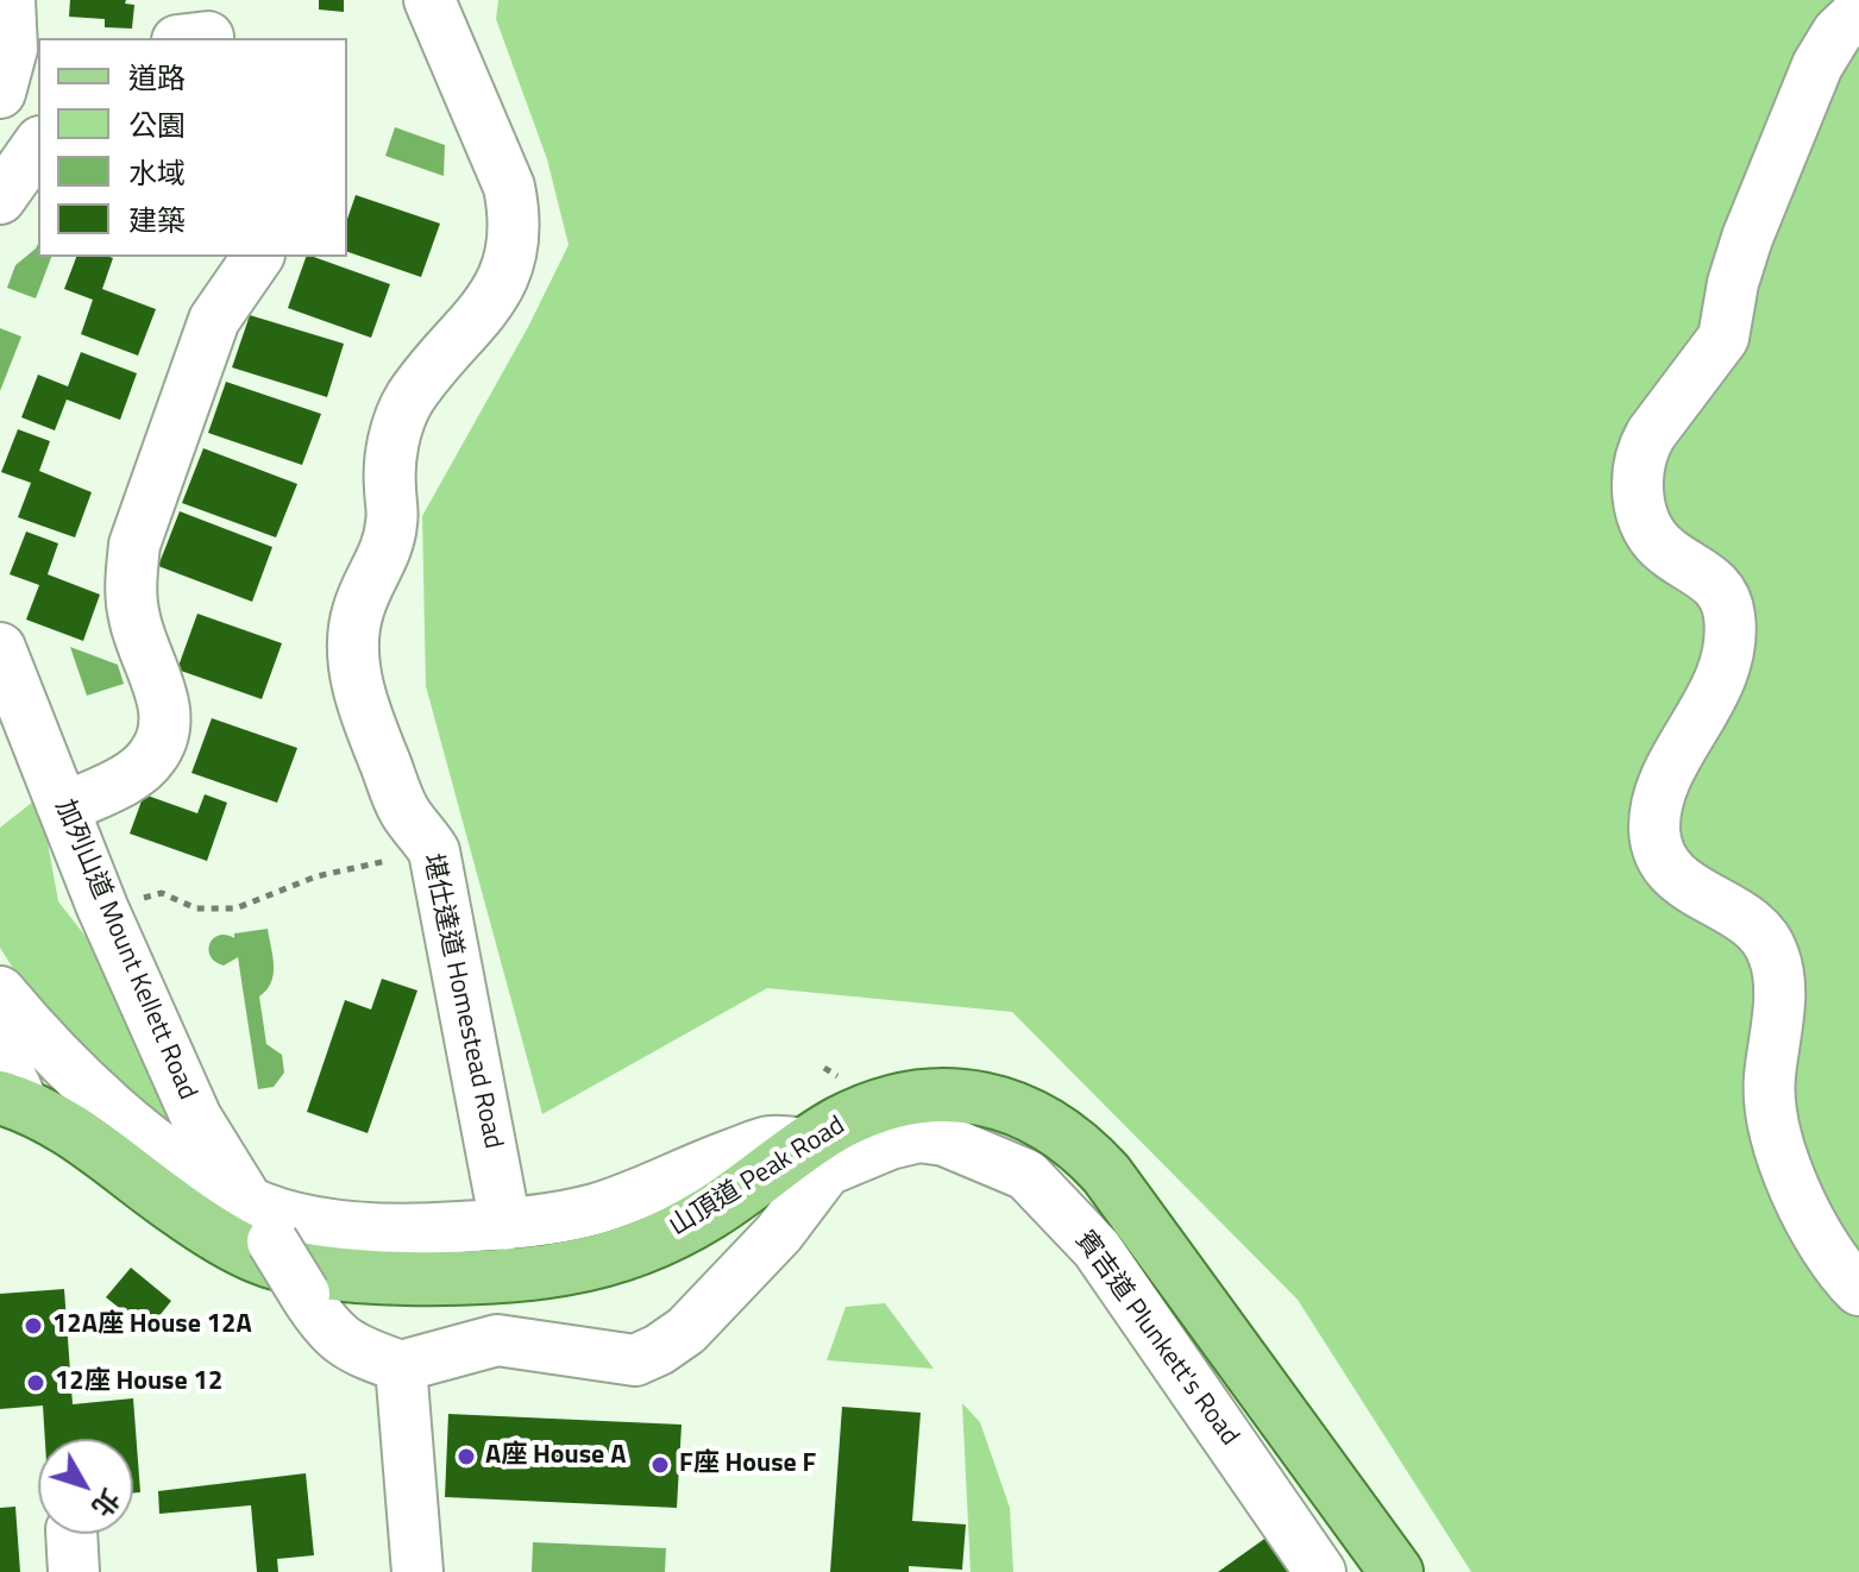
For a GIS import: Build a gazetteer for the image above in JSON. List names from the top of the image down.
{
  "streets": {
    "main road": ["山頂道 Peak Road"],
    "street": ["加列山道 Mount Kellett Road", "堪仕達道 Homestead Road", "賓吉道 Plunkett's Road"]
  },
  "crossings": [
    ["山頂道 Peak Road", "賓吉道 Plunkett's Road"]
  ],
  "places": [
    "12A座 House 12A",
    "12座 House 12",
    "A座 House A",
    "F座 House F"
  ],
  "legend": [
    "道路",
    "公園",
    "水域",
    "建築"
  ],
  "north": "bottom right"
}
